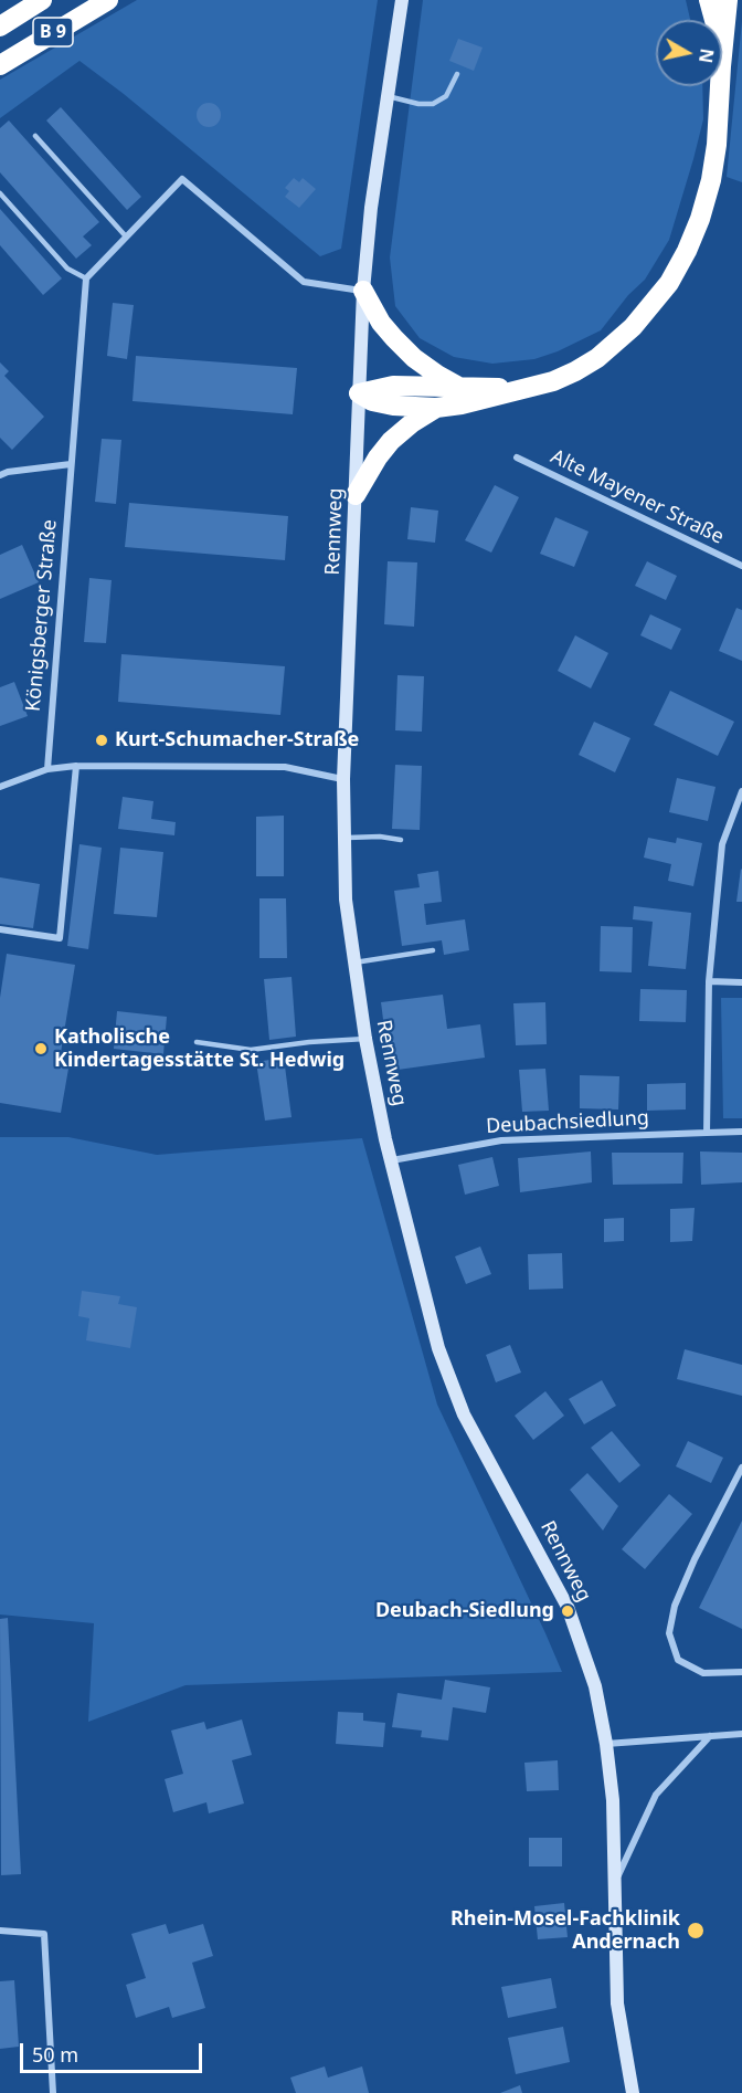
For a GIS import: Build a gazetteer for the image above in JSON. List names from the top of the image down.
{
  "streets": {
    "highway": ["B 9"],
    "street": [
      "Alte Mayener Straße",
      "Rennweg",
      "Königsberger Straße",
      "Deubachsiedlung"
    ]
  },
  "crossings": [
    ["Rennweg", "Deubachsiedlung"]
  ],
  "places": [
    "Kurt-Schumacher-Straße",
    "Katholische Kindertagesstätte St. Hedwig",
    "Deubach-Siedlung",
    "Rhein-Mosel-Fachklinik Andernach"
  ],
  "scale_bar": "50 m",
  "north": "right"
}
